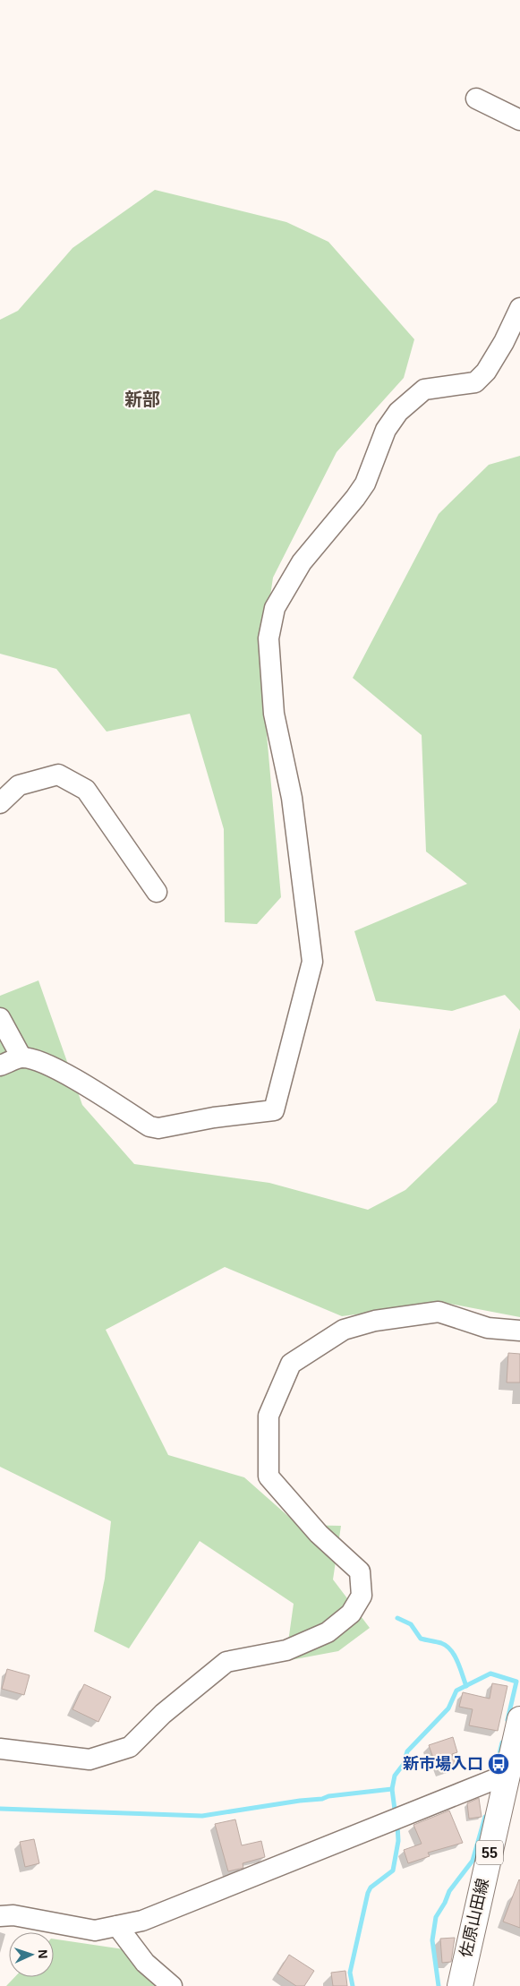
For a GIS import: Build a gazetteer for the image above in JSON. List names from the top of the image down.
{
  "streets": {
    "main road": ["55", "佐原山田線"]
  },
  "districts": ["新部"],
  "places": {
    "bus stop": ["新市場入口"]
  },
  "north": "right"
}
